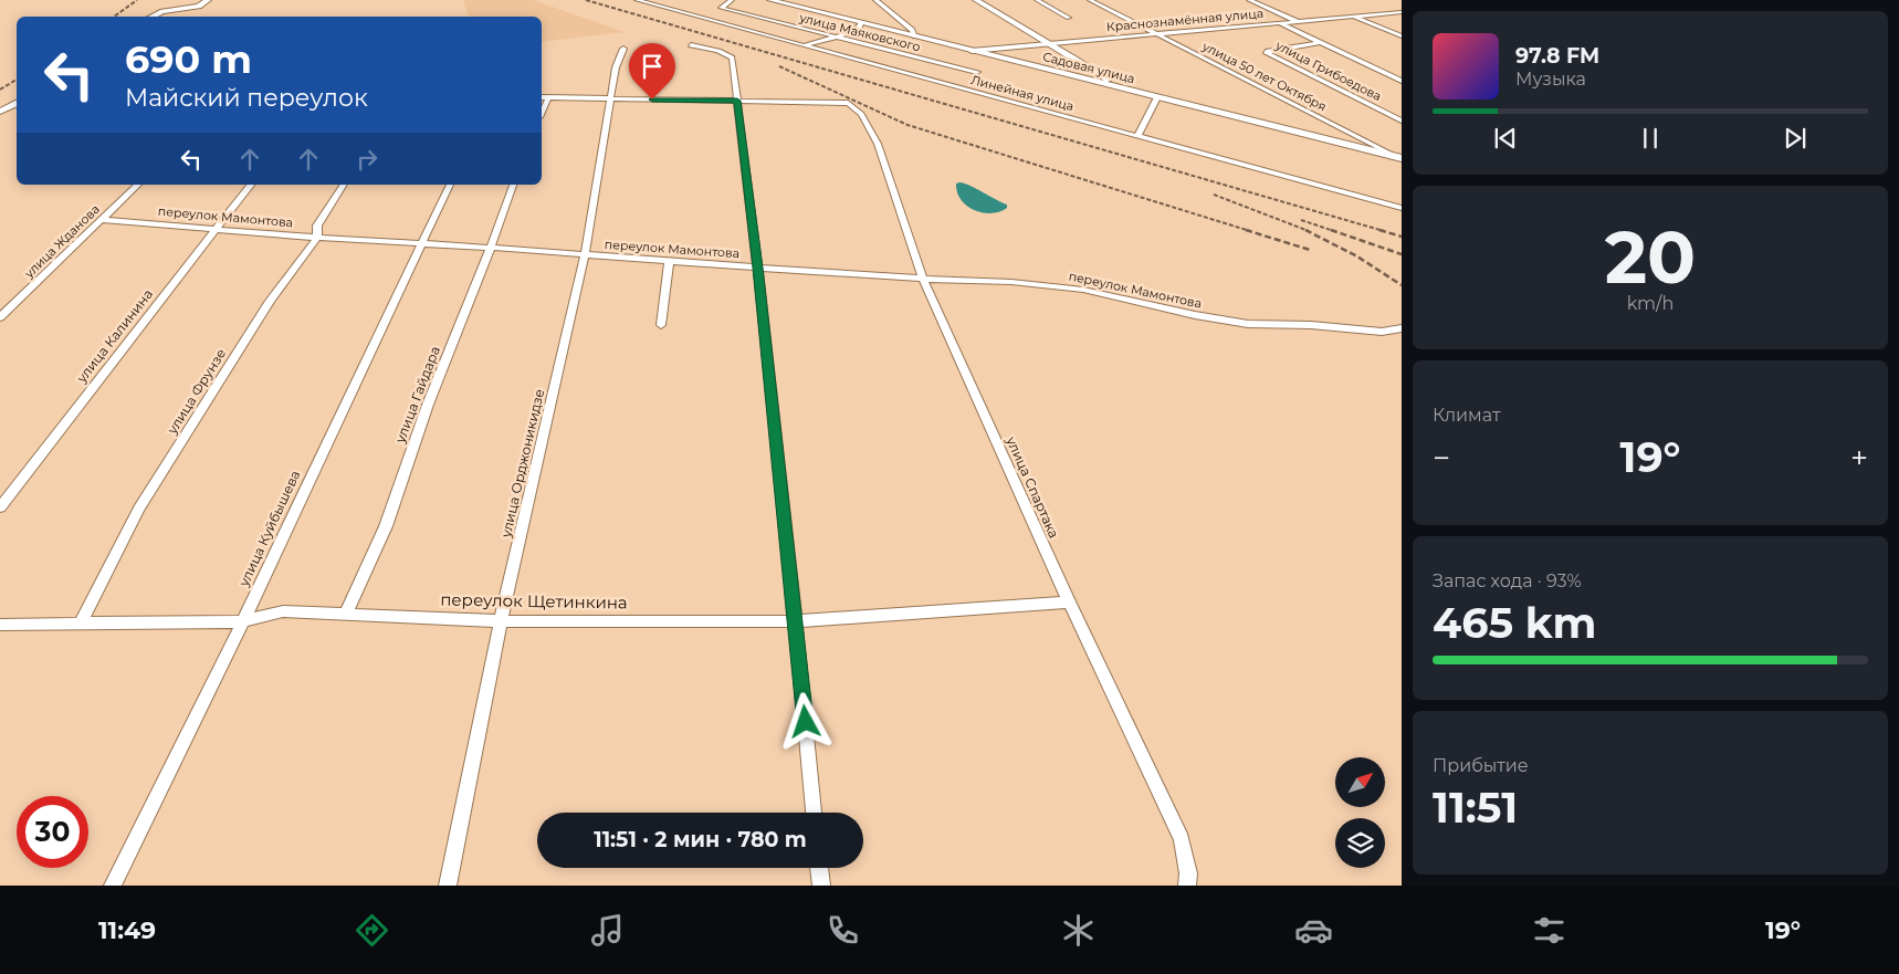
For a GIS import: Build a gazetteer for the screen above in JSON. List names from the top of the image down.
{
  "streets": {
    "street": [
      "Краснознамённая улица",
      "улица Маяковского",
      "Садовая улица",
      "улица Грибоедова",
      "улица 50 лет Октября",
      "Линейная улица",
      "переулок Мамонтова",
      "улица Жданова",
      "улица Калинина",
      "улица Фрунзе",
      "улица Гайдара",
      "улица Орджоникидзе",
      "улица Спартака",
      "улица Куйбышева",
      "переулок Щетинкина"
    ]
  },
  "crossings": [
    ["Краснознамённая улица", "Садовая улица"],
    ["Краснознамённая улица", "улица 50 лет Октября"],
    ["Садовая улица", "улица 50 лет Октября"],
    ["переулок Мамонтова", "улица Жданова"],
    ["переулок Мамонтова", "улица Калинина"],
    ["переулок Мамонтова", "улица Фрунзе"],
    ["переулок Мамонтова", "улица Гайдара"],
    ["переулок Мамонтова", "улица Орджоникидзе"],
    ["переулок Мамонтова", "улица Спартака"],
    ["переулок Мамонтова", "улица Куйбышева"],
    ["улица Фрунзе", "переулок Щетинкина"],
    ["улица Гайдара", "переулок Щетинкина"],
    ["улица Орджоникидзе", "переулок Щетинкина"],
    ["улица Спартака", "переулок Щетинкина"],
    ["улица Куйбышева", "переулок Щетинкина"]
  ],
  "north": "top right",
  "page": {
    "turn": ["690 m", "Майский переулок"],
    "song": ["97.8 FM", "Музыка"],
    "tile": [
      ["20", "km/h"],
      "Климат",
      ["Запас хода · 93%", "465 km"],
      ["Прибытие", "11:51"]
    ],
    "heat": ["−", "19°", "+"],
    "limit": "30",
    "trip": "11:51 · 2 мин · 780 m",
    "tabs": ["11:49", "19°"]
  }
}
